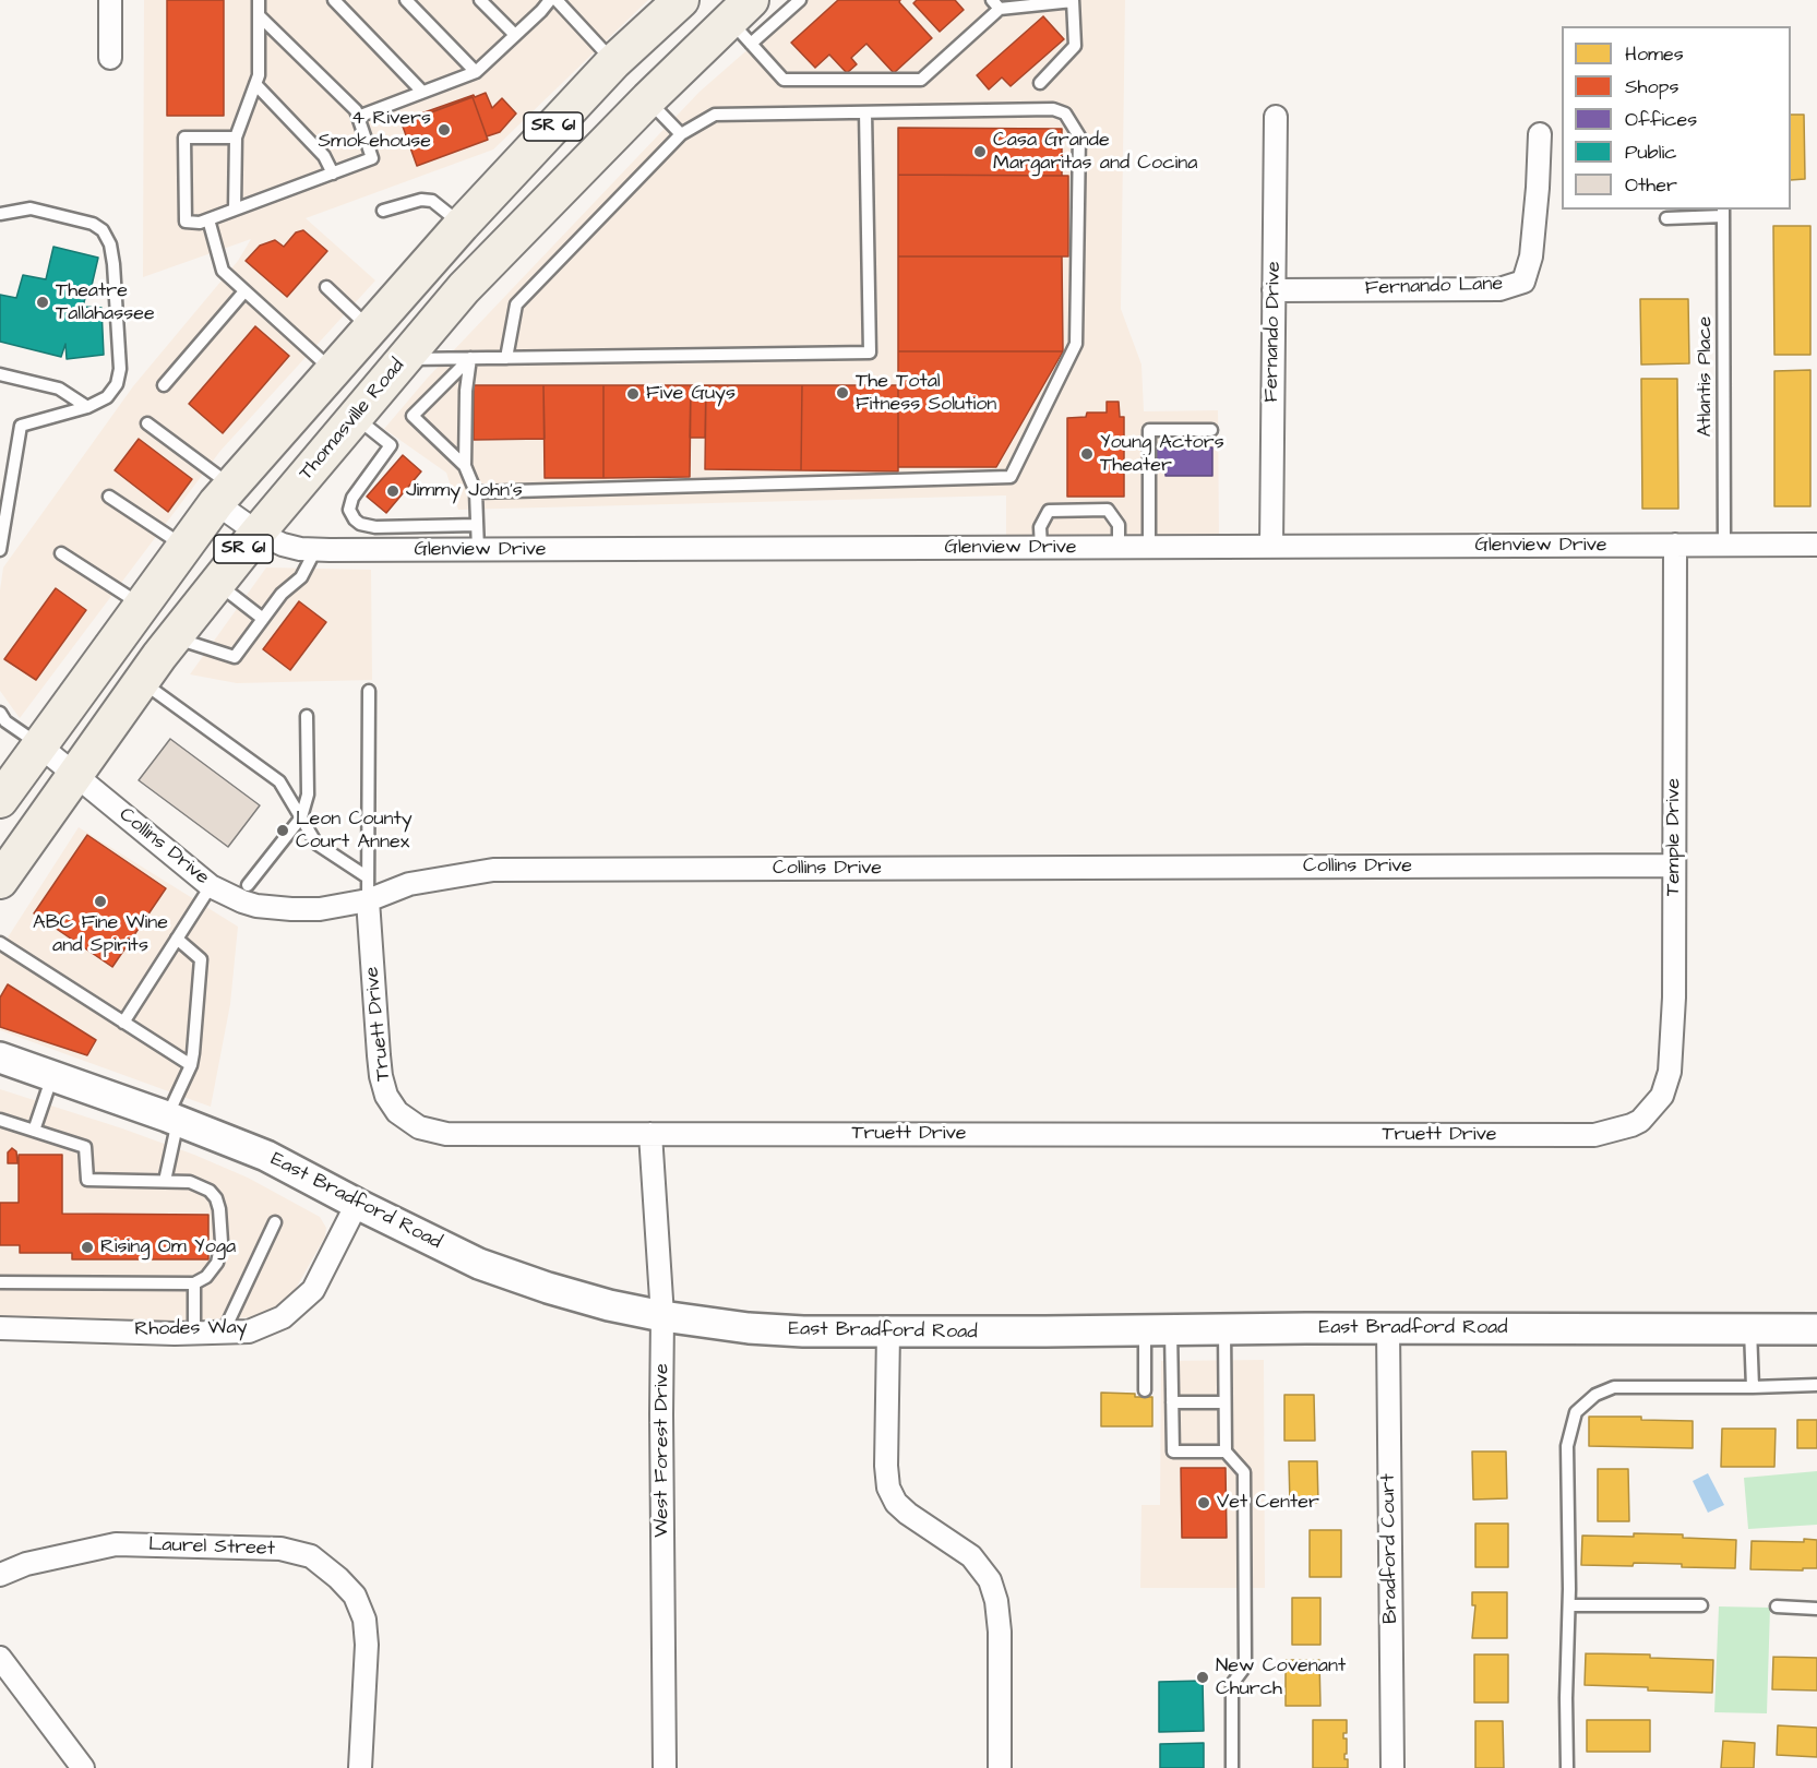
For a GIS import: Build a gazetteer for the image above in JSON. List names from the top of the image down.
{
  "streets": {
    "main road": ["SR 61", "Thomasville Road"],
    "street": [
      "Fernando Lane",
      "Fernando Drive",
      "Glenview Drive",
      "Temple Drive",
      "Collins Drive",
      "Truett Drive",
      "East Bradford Road",
      "Rhodes Way",
      "West Forest Drive",
      "Laurel Street",
      "Bradford Court"
    ],
    "lane": ["Atlantis Place"]
  },
  "crossings": [
    ["SR 61", "Glenview Drive"],
    ["SR 61", "Collins Drive"],
    ["Fernando Lane", "Fernando Drive"],
    ["Fernando Drive", "Glenview Drive"],
    ["Atlantis Place", "Glenview Drive"],
    ["Thomasville Road", "Glenview Drive"],
    ["Thomasville Road", "Collins Drive"],
    ["Glenview Drive", "Temple Drive"],
    ["Temple Drive", "Collins Drive"],
    ["Temple Drive", "Truett Drive"],
    ["Collins Drive", "Truett Drive"],
    ["Truett Drive", "West Forest Drive"],
    ["East Bradford Road", "Rhodes Way"],
    ["East Bradford Road", "West Forest Drive"],
    ["East Bradford Road", "Bradford Court"]
  ],
  "places": [
    "4 Rivers Smokehouse",
    "Casa Grande Margaritas and Cocina",
    "Theatre Tallahassee",
    "The Total Fitness Solution",
    "Five Guys",
    "Young Actors Theater",
    "Jimmy John's",
    "Leon County Court Annex",
    "ABC Fine Wine and Spirits",
    "Rising Om Yoga",
    "Vet Center",
    "New Covenant Church"
  ],
  "legend": [
    "Homes",
    "Shops",
    "Offices",
    "Public",
    "Other"
  ]
}
